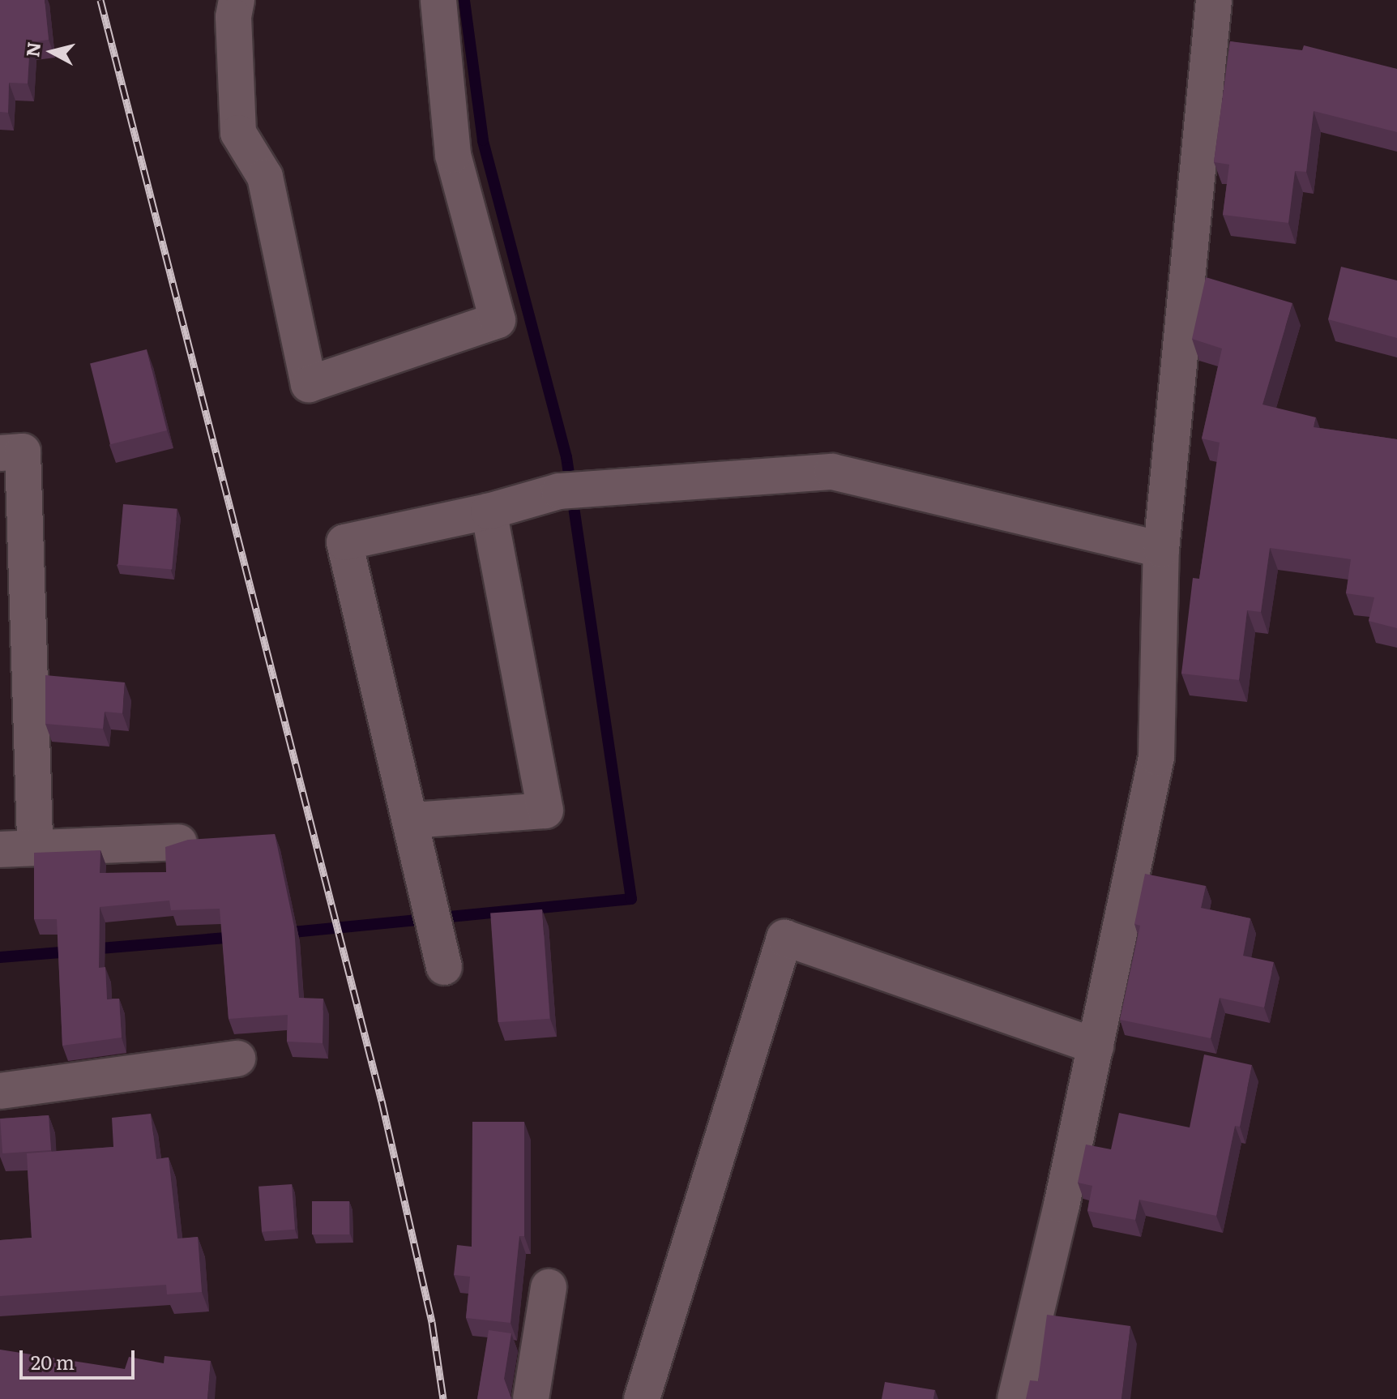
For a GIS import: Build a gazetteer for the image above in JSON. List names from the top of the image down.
{
  "scale_bar": "20 m",
  "north": "left"
}
